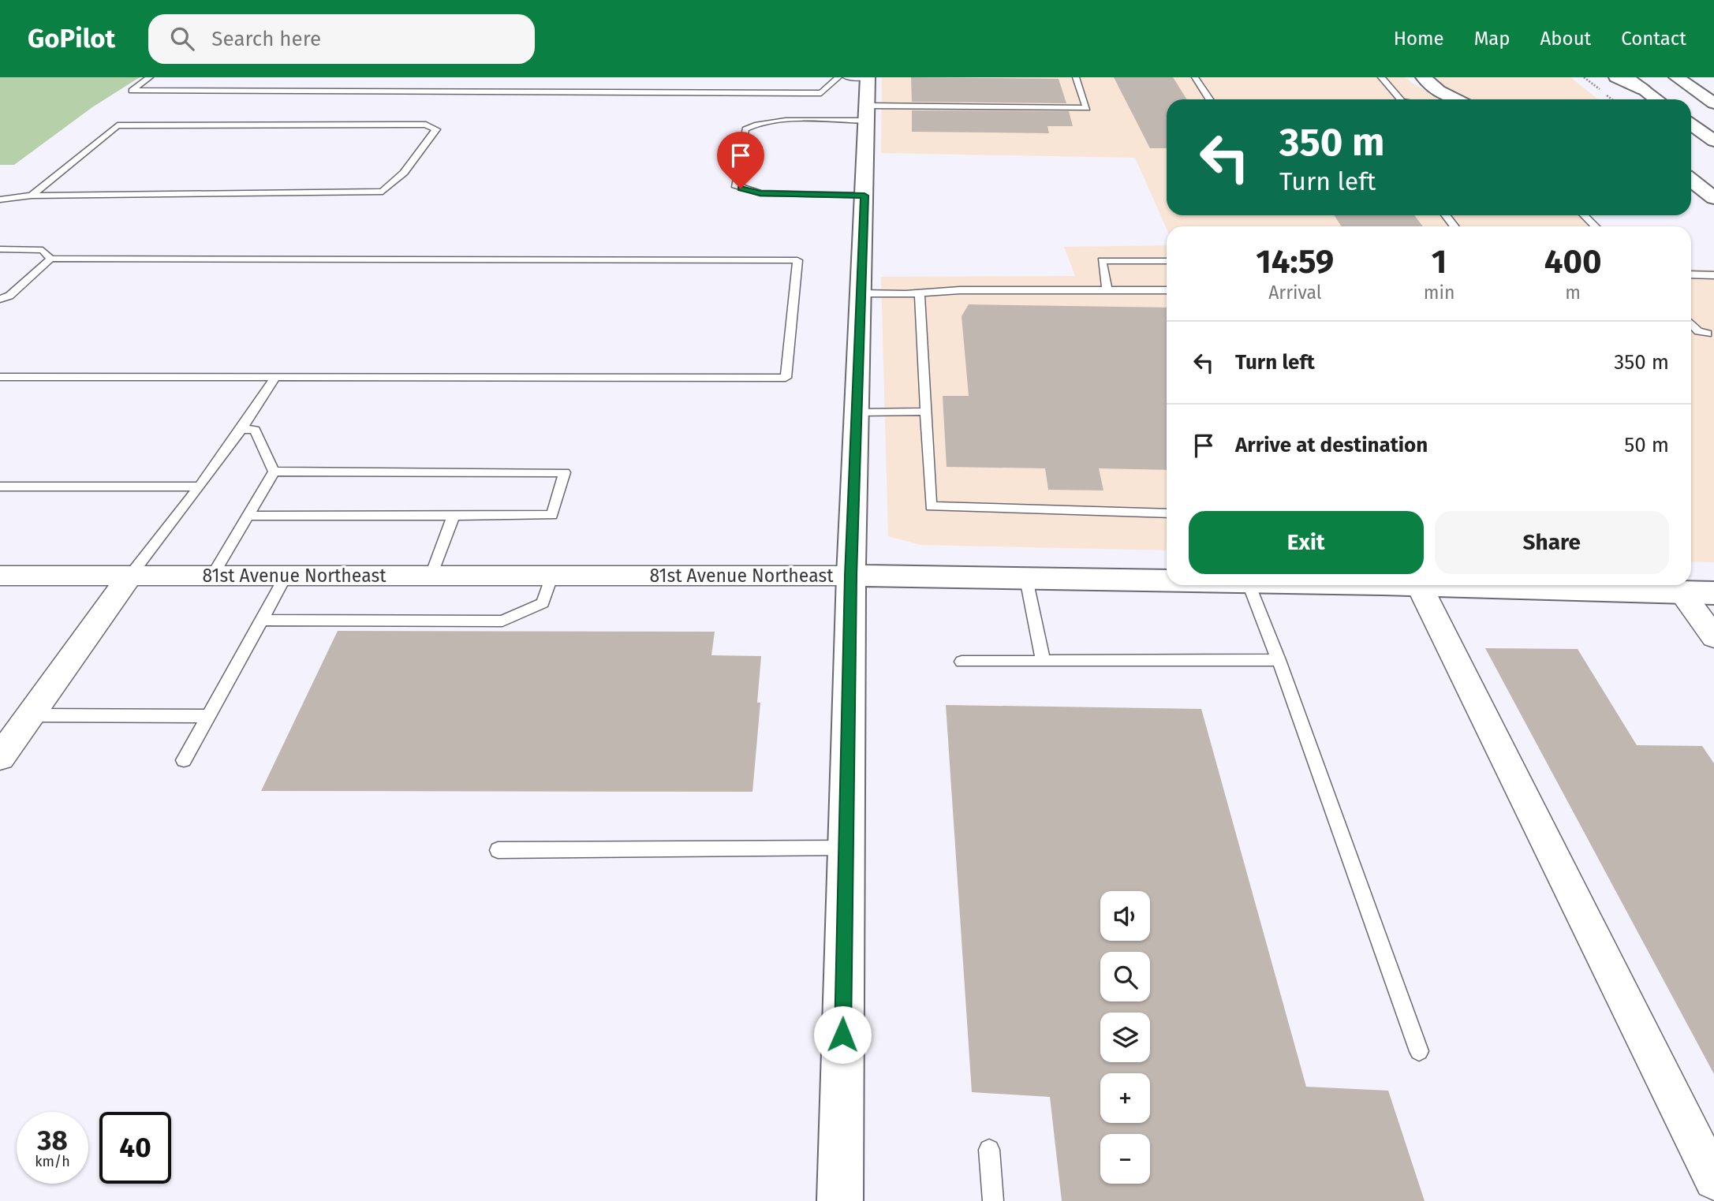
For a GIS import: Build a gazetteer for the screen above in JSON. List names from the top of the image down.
{
  "streets": {
    "street": ["81st Avenue Northeast"]
  },
  "page": {
    "header": "GoPilot",
    "search": "Search here",
    "nav": [
      "Home",
      "Map",
      "About",
      "Contact"
    ],
    "turn": ["350 m", "Turn left"],
    "eta": [
      "14:59",
      "Arrival",
      "1",
      "min",
      "400",
      "m"
    ],
    "list": [
      {
        "name": "Turn left",
        "value": "350 m"
      },
      {
        "name": "Arrive at destination",
        "value": "50 m"
      }
    ],
    "buttons": ["Exit", "Share"],
    "map_buttons": ["+", "−"],
    "speed": "38 km/h",
    "limit": "40"
  }
}
